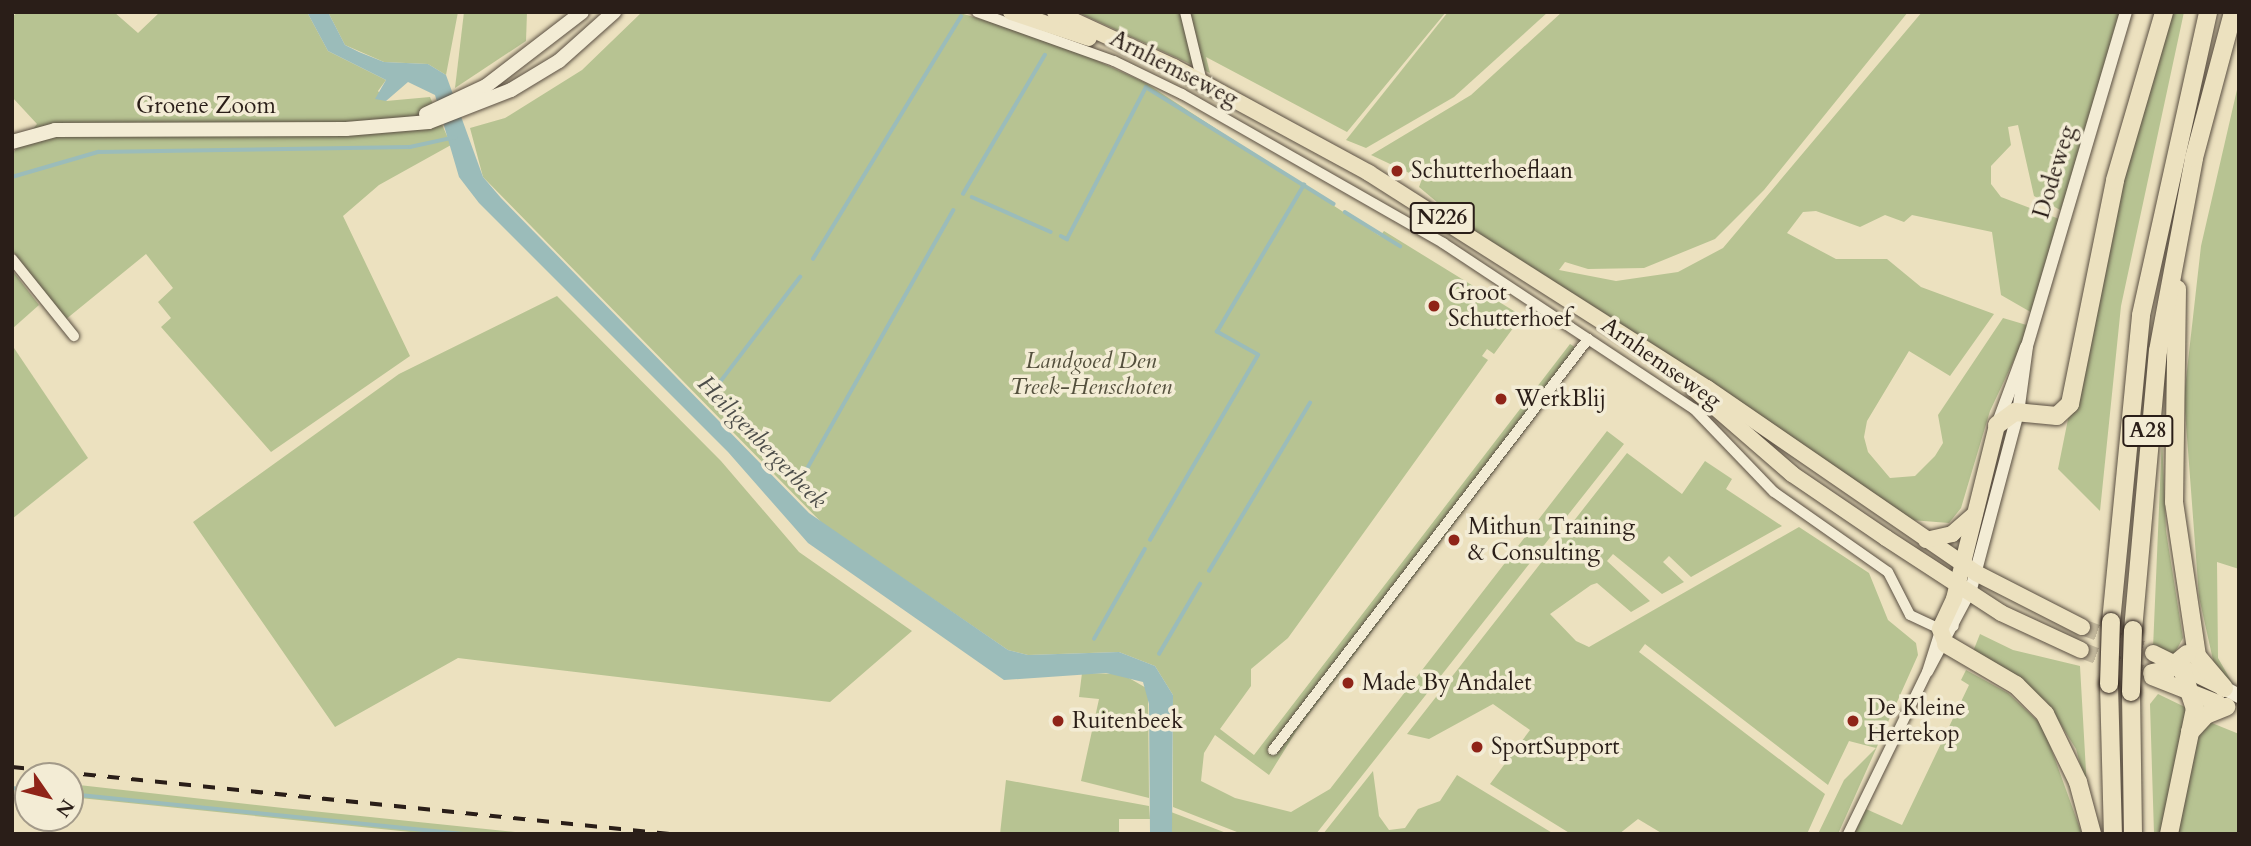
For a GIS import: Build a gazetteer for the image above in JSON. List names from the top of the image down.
{
  "streets": {
    "highway": ["A28"],
    "main road": [
      "Arnhemseweg",
      "Groene Zoom",
      "Dodeweg",
      "N226"
    ]
  },
  "crossings": [
    ["Arnhemseweg", "N226"],
    ["Dodeweg", "N226"]
  ],
  "water": ["Heiligenbergerbeek"],
  "parks": ["Landgoed Den Treek-Henschoten"],
  "places": [
    "Schutterhoeflaan",
    "Groot Schutterhoef",
    "WerkBlij",
    "Mithun Training & Consulting",
    "Made By Andalet",
    "Ruitenbeek",
    "De Kleine Hertekop",
    "SportSupport"
  ],
  "north": "bottom right"
}
